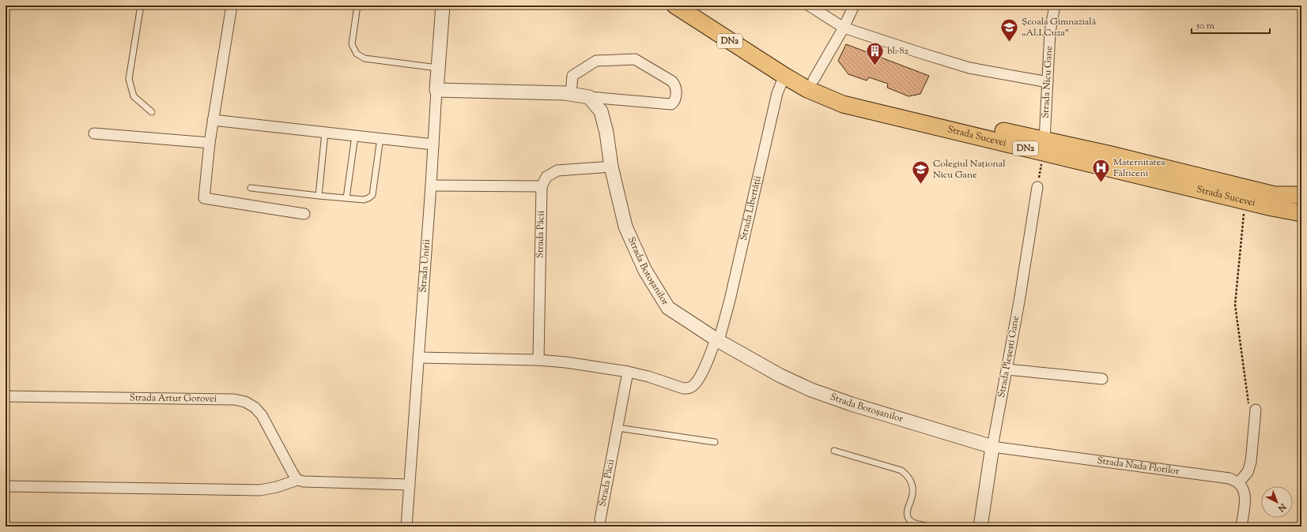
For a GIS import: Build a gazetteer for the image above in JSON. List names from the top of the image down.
{
  "streets": {
    "main road": ["DN2", "Strada Sucevei"],
    "street": [
      "Strada Nicu Gane",
      "Strada Libertății",
      "Strada Păcii",
      "Strada Unirii",
      "Strada Botoșanilor",
      "Strada Pleșești Gane",
      "Strada Artur Gorovei",
      "Strada Nada Florilor"
    ]
  },
  "crossings": [
    ["Strada Nicu Gane", "Strada Sucevei"],
    ["Strada Sucevei", "Strada Libertății"],
    ["Strada Libertății", "Strada Botoșanilor"],
    ["Strada Botoșanilor", "Strada Pleșești Gane"],
    ["Strada Botoșanilor", "Strada Nada Florilor"],
    ["Strada Pleșești Gane", "Strada Nada Florilor"]
  ],
  "places": {
    "school or university": ["Școala Gimnazială „Al.I.Cuza”", "Colegiul Național Nicu Gane"],
    "building": ["bl. 82"],
    "hospital": ["Maternitatea Fălticeni"]
  },
  "scale_bar": "50 m",
  "north": "bottom right"
}
